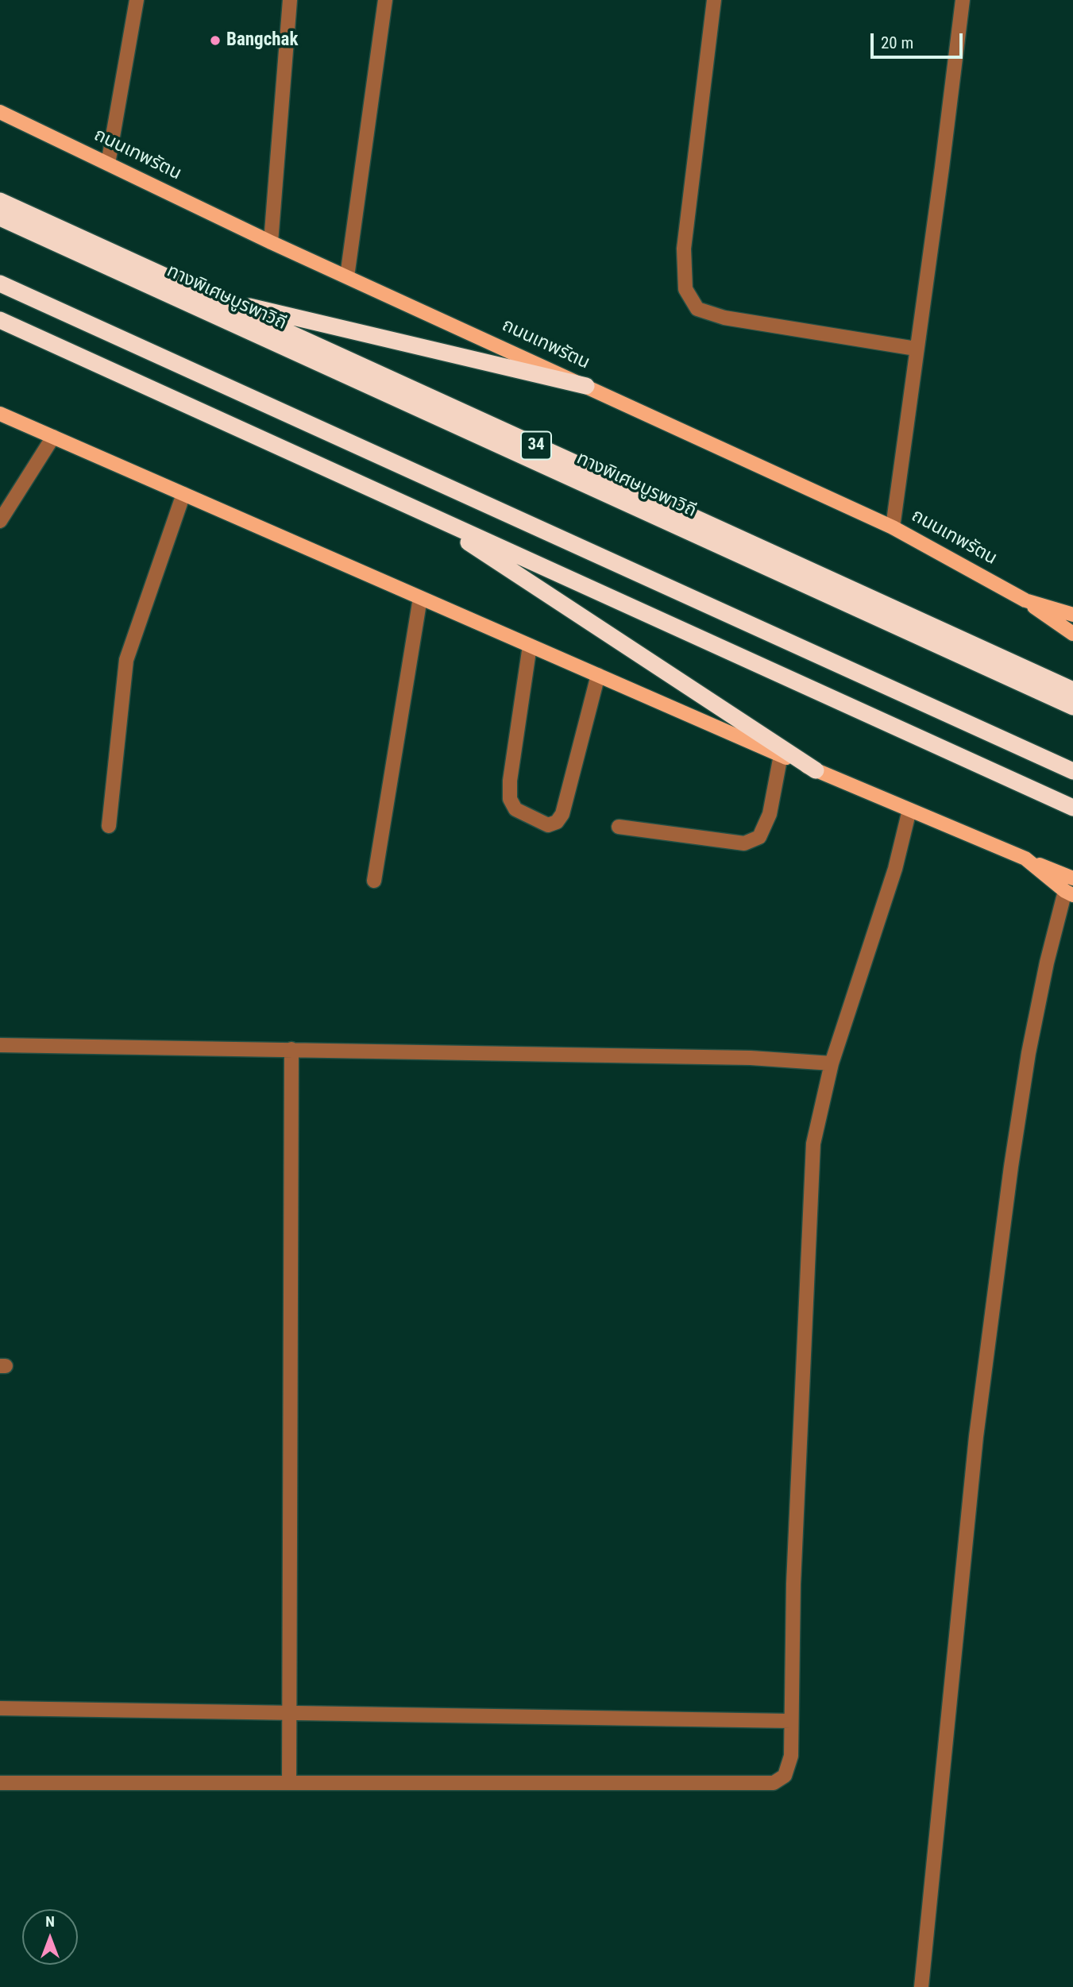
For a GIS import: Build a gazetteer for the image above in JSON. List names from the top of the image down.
{
  "streets": {
    "highway": ["ทางพิเศษบูรพาวิถี", "34"],
    "main road": ["ถนนเทพรัตน"]
  },
  "places": ["Bangchak"],
  "scale_bar": "20 m",
  "north": "top"
}
